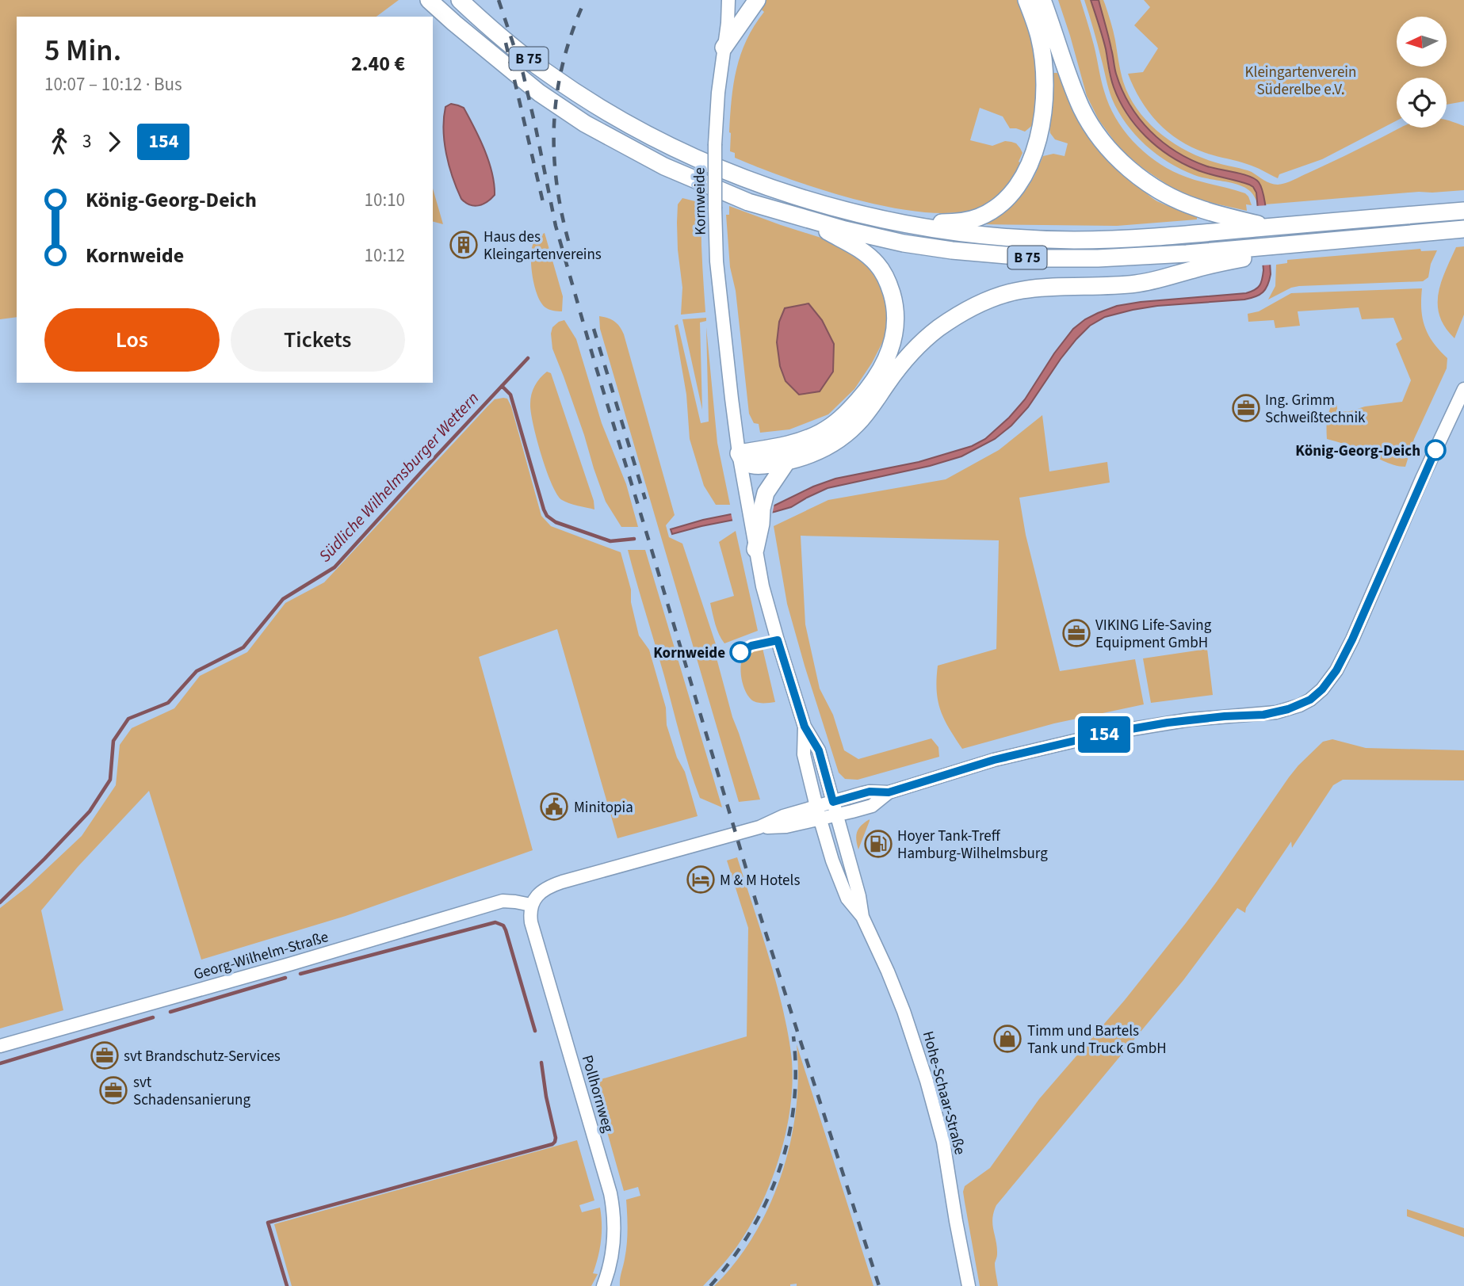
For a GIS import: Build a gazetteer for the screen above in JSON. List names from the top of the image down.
{
  "streets": {
    "highway": ["B 75"],
    "main road": [
      "Kornweide",
      "Georg-Wilhelm-Straße",
      "Hohe-Schaar-Straße",
      "Pollhornweg"
    ]
  },
  "crossings": [
    ["Georg-Wilhelm-Straße", "Pollhornweg"]
  ],
  "water": ["Südliche Wilhelmsburger Wettern"],
  "parks": ["Kleingartenverein Süderelbe e.V."],
  "places": {
    "building": ["Haus des Kleingartenvereins"],
    "office": [
      "Ing. Grimm Schweißtechnik",
      "VIKING Life-Saving Equipment GmbH",
      "svt Brandschutz-Services",
      "svt Schadensanierung"
    ],
    "other": ["König-Georg-Deich", "Kornweide"],
    "public building": ["Minitopia"],
    "fuel station": ["Hoyer Tank-Treff Hamburg-Wilhelmsburg"],
    "hotel": ["M & M Hotels"],
    "shop": ["Timm und Bartels Tank und Truck GmbH"]
  },
  "lines": ["bus line 154"],
  "north": "left",
  "page": {
    "on_map": "154",
    "heading": ["5 Min.", "10:07 – 10:12 · Bus", "2.40 €"],
    "legs": ["3", "154"],
    "list": [
      {
        "name": "König-Georg-Deich",
        "value": "10:10"
      },
      {
        "name": "Kornweide",
        "value": "10:12"
      }
    ],
    "buttons": ["Los", "Tickets"]
  }
}
